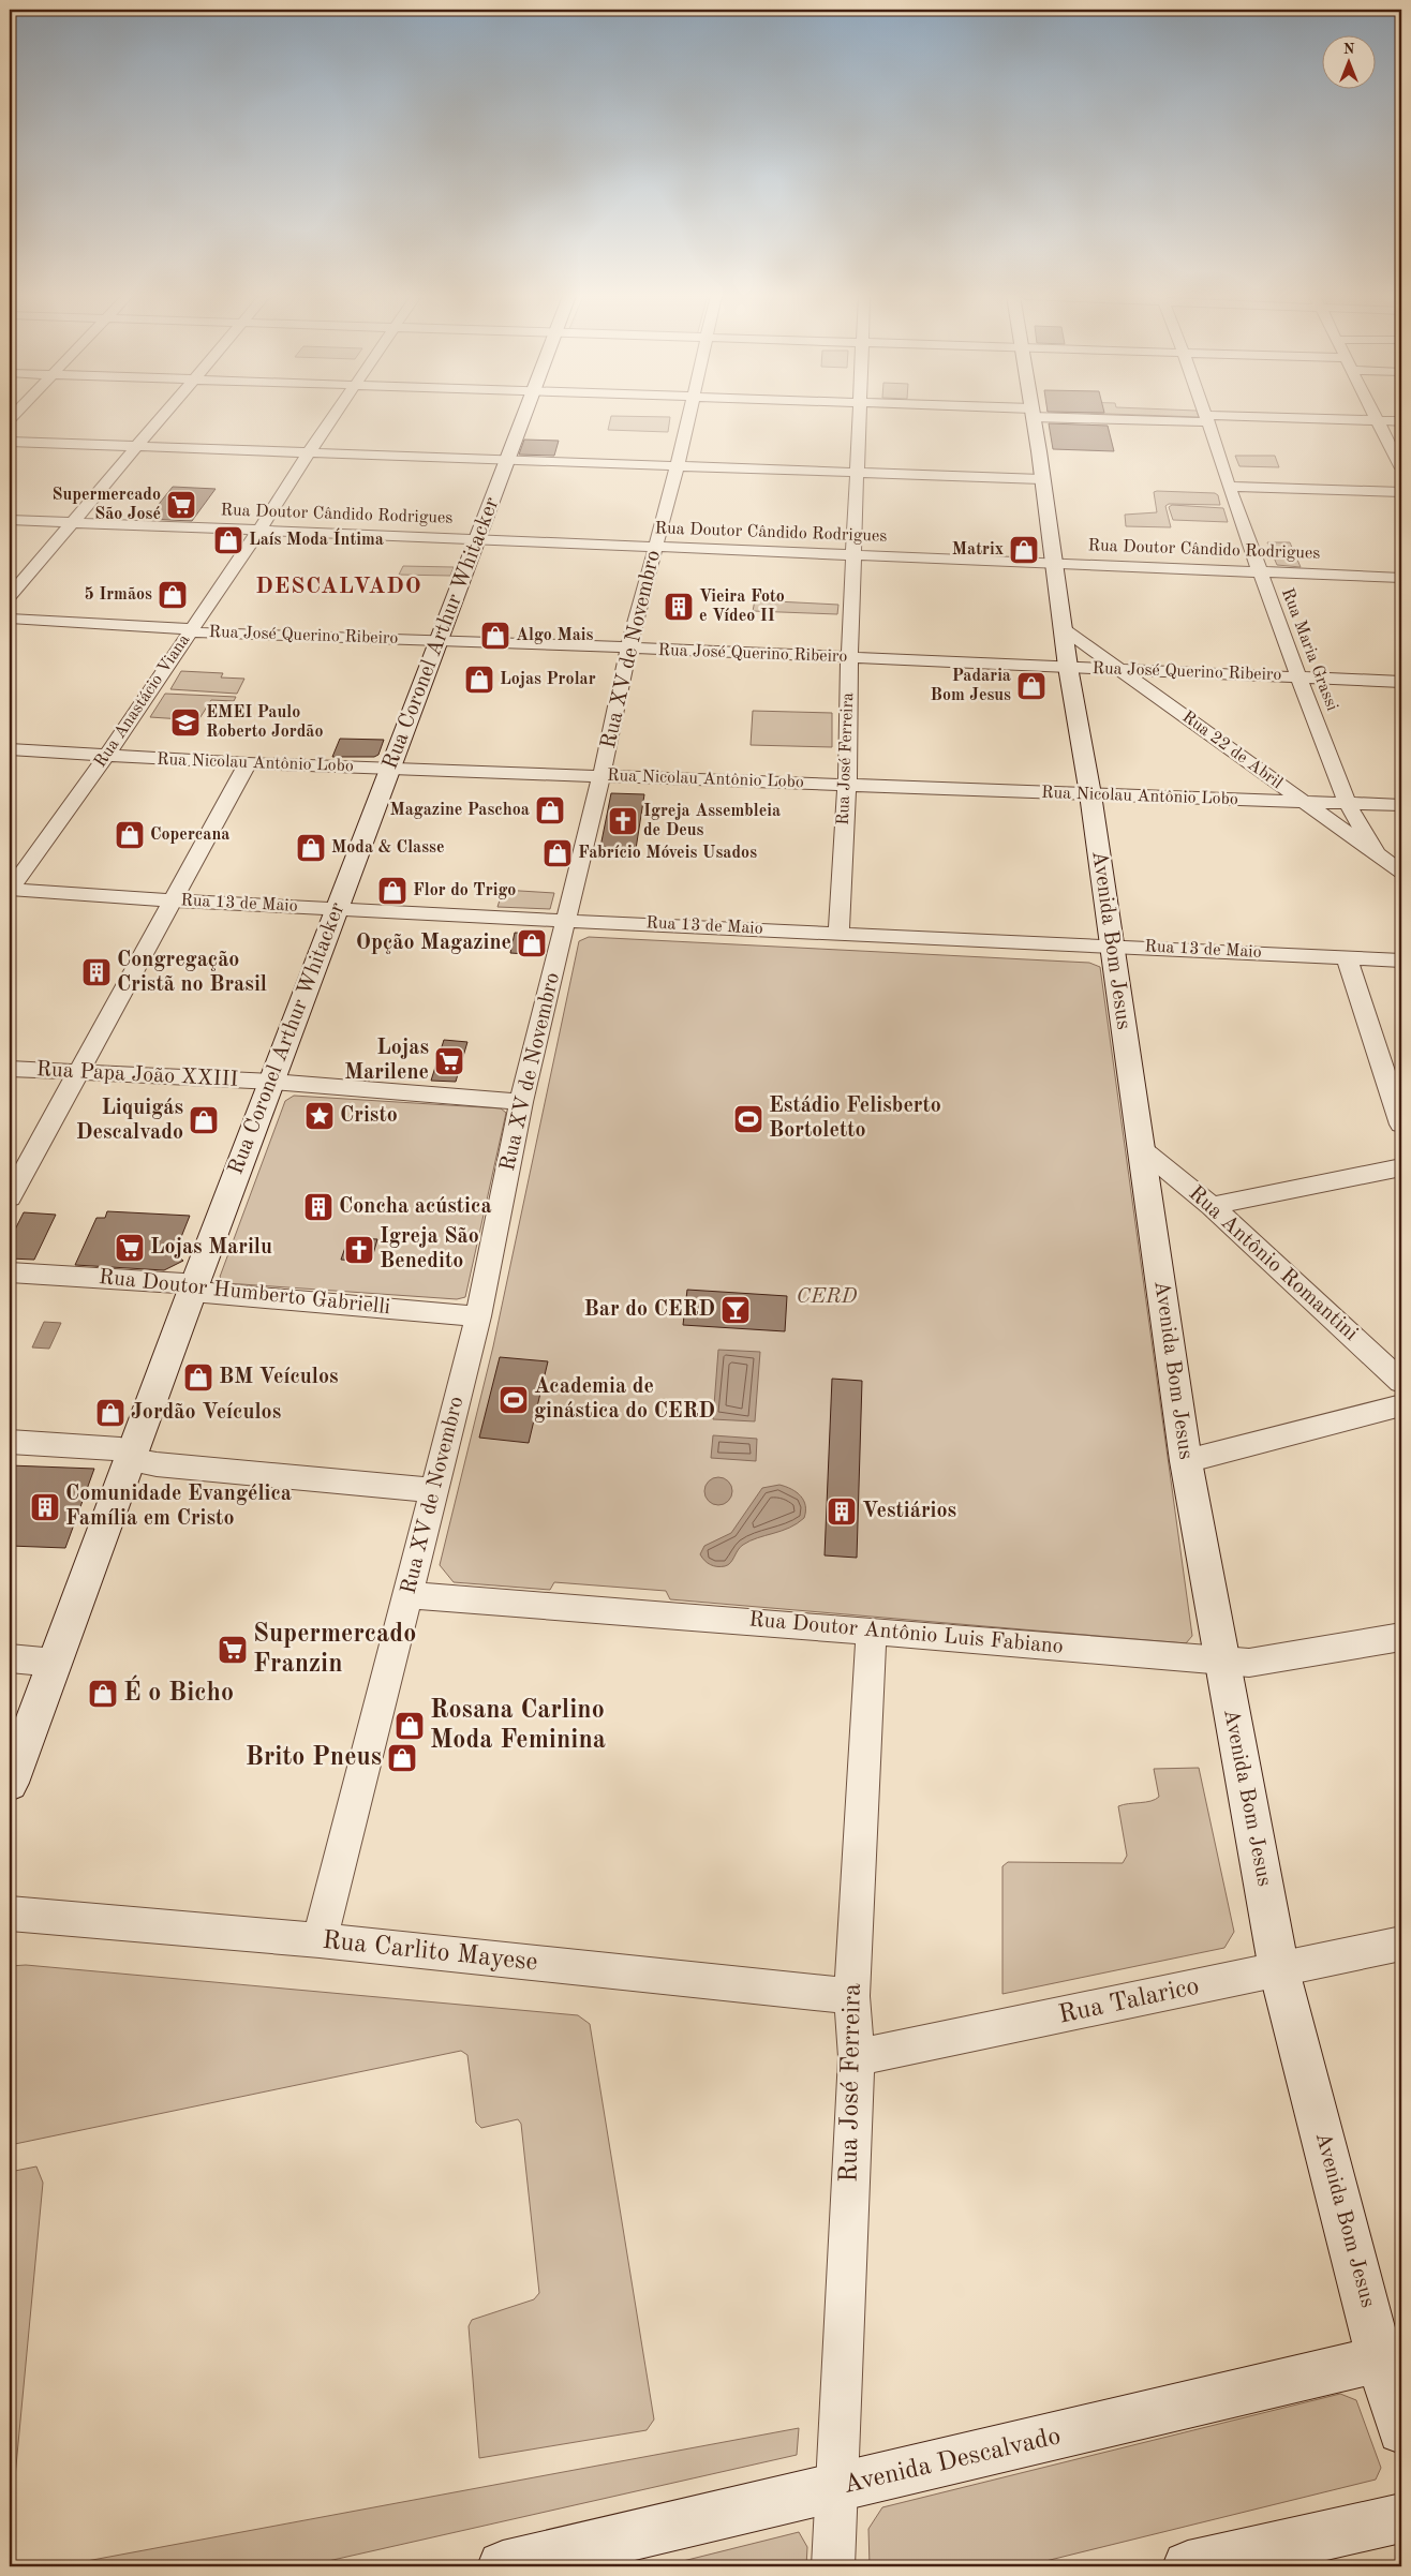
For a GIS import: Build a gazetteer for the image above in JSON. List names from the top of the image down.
{
  "streets": {
    "street": [
      "Rua Doutor Cândido Rodrigues",
      "Rua Coronel Arthur Whitacker",
      "Rua José Querino Ribeiro",
      "Rua XV de Novembro",
      "Rua Maria Grassi",
      "Rua Anastácio Viana",
      "Rua 22 de Abril",
      "Rua José Ferreira",
      "Rua Nicolau Antônio Lobo",
      "Rua 13 de Maio",
      "Avenida Bom Jesus",
      "Rua Papa João XXIII",
      "Rua Antônio Romantini",
      "Rua Doutor Humberto Gabrielli",
      "Rua Doutor Antônio Luis Fabiano",
      "Rua Carlito Mayese",
      "Rua Talarico",
      "Avenida Descalvado"
    ]
  },
  "crossings": [
    ["Rua Doutor Cândido Rodrigues", "Rua Coronel Arthur Whitacker"],
    ["Rua Doutor Cândido Rodrigues", "Rua XV de Novembro"],
    ["Rua Doutor Cândido Rodrigues", "Rua Maria Grassi"],
    ["Rua Doutor Cândido Rodrigues", "Rua Anastácio Viana"],
    ["Rua Doutor Cândido Rodrigues", "Rua José Ferreira"],
    ["Rua Doutor Cândido Rodrigues", "Avenida Bom Jesus"],
    ["Rua Coronel Arthur Whitacker", "Rua José Querino Ribeiro"],
    ["Rua Coronel Arthur Whitacker", "Rua Nicolau Antônio Lobo"],
    ["Rua Coronel Arthur Whitacker", "Rua 13 de Maio"],
    ["Rua Coronel Arthur Whitacker", "Rua Papa João XXIII"],
    ["Rua Coronel Arthur Whitacker", "Rua Doutor Humberto Gabrielli"],
    ["Rua José Querino Ribeiro", "Rua XV de Novembro"],
    ["Rua José Querino Ribeiro", "Rua Maria Grassi"],
    ["Rua José Querino Ribeiro", "Rua Anastácio Viana"],
    ["Rua José Querino Ribeiro", "Rua 22 de Abril"],
    ["Rua José Querino Ribeiro", "Rua José Ferreira"],
    ["Rua José Querino Ribeiro", "Avenida Bom Jesus"],
    ["Rua XV de Novembro", "Rua Nicolau Antônio Lobo"],
    ["Rua XV de Novembro", "Rua 13 de Maio"],
    ["Rua XV de Novembro", "Rua Papa João XXIII"],
    ["Rua XV de Novembro", "Rua Doutor Humberto Gabrielli"],
    ["Rua XV de Novembro", "Rua Doutor Antônio Luis Fabiano"],
    ["Rua XV de Novembro", "Rua Carlito Mayese"],
    ["Rua Maria Grassi", "Rua 22 de Abril"],
    ["Rua Maria Grassi", "Rua Nicolau Antônio Lobo"],
    ["Rua Anastácio Viana", "Rua Nicolau Antônio Lobo"],
    ["Rua Anastácio Viana", "Rua 13 de Maio"],
    ["Rua 22 de Abril", "Rua Nicolau Antônio Lobo"],
    ["Rua 22 de Abril", "Avenida Bom Jesus"],
    ["Rua José Ferreira", "Rua Nicolau Antônio Lobo"],
    ["Rua José Ferreira", "Rua 13 de Maio"],
    ["Rua José Ferreira", "Rua Doutor Antônio Luis Fabiano"],
    ["Rua José Ferreira", "Rua Carlito Mayese"],
    ["Rua José Ferreira", "Rua Talarico"],
    ["Rua José Ferreira", "Avenida Descalvado"],
    ["Rua Nicolau Antônio Lobo", "Avenida Bom Jesus"],
    ["Rua 13 de Maio", "Avenida Bom Jesus"],
    ["Avenida Bom Jesus", "Rua Antônio Romantini"],
    ["Avenida Bom Jesus", "Rua Doutor Antônio Luis Fabiano"],
    ["Avenida Bom Jesus", "Rua Talarico"],
    ["Avenida Bom Jesus", "Avenida Descalvado"]
  ],
  "districts": ["DESCALVADO"],
  "parks": ["CERD"],
  "places": {
    "supermarket": [
      "Supermercado São José",
      "Lojas Marilene",
      "Lojas Marilu",
      "Supermercado Franzin"
    ],
    "shop": [
      "Laís Moda Íntima",
      "Matrix",
      "5 Irmãos",
      "Algo Mais",
      "Lojas Prolar",
      "Padaria Bom Jesus",
      "Magazine Paschoa",
      "Copercana",
      "Moda & Classe",
      "Fabrício Móveis Usados",
      "Flor do Trigo",
      "Opção Magazine",
      "Liquigás Descalvado",
      "BM Veículos",
      "Jordão Veículos",
      "É o Bicho",
      "Rosana Carlino Moda Feminina",
      "Brito Pneus"
    ],
    "building": [
      "Vieira Foto e Vídeo II",
      "Congregação Cristã no Brasil",
      "Concha acústica",
      "Comunidade Evangélica Família em Cristo",
      "Vestiários"
    ],
    "school or university": ["EMEI Paulo Roberto Jordão"],
    "church": ["Igreja Assembleia de Deus", "Igreja São Benedito"],
    "place": ["Cristo"],
    "sports": ["Estádio Felisberto Bortoletto", "Academia de ginástica do CERD"],
    "bar": ["Bar do CERD"]
  },
  "north": "top"
}
